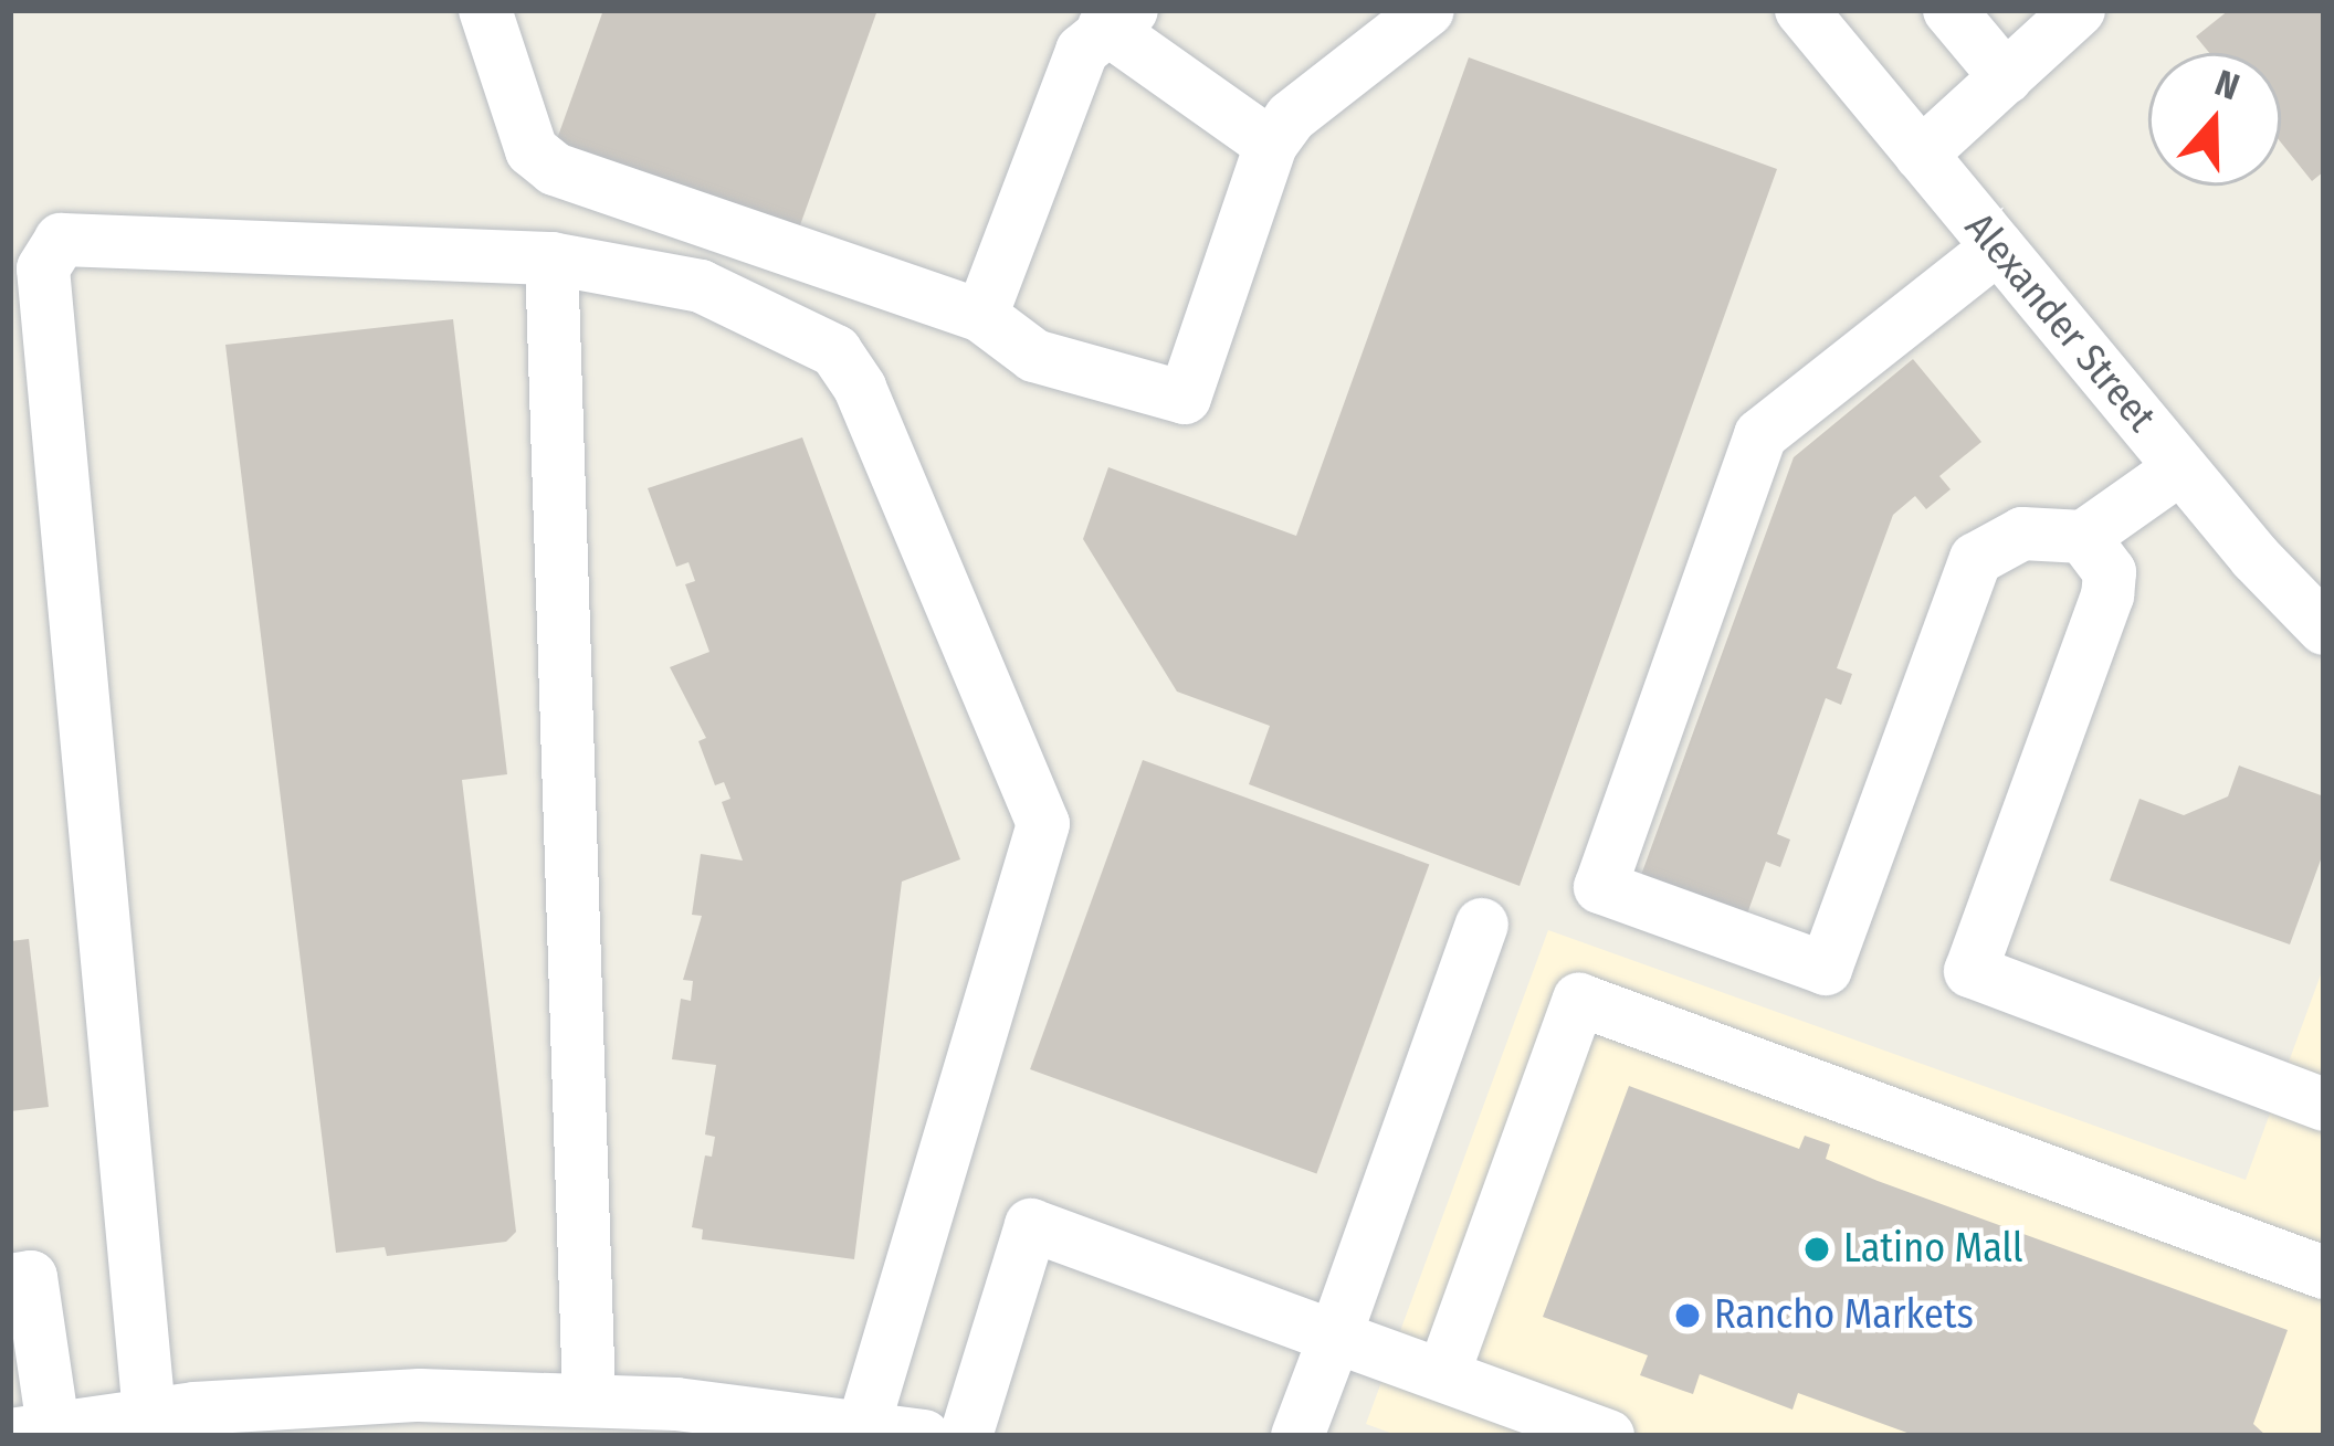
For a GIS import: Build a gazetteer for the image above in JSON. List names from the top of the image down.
{
  "streets": {
    "street": ["Alexander Street"]
  },
  "places": ["Latino Mall", "Rancho Markets"],
  "north": "top"
}
